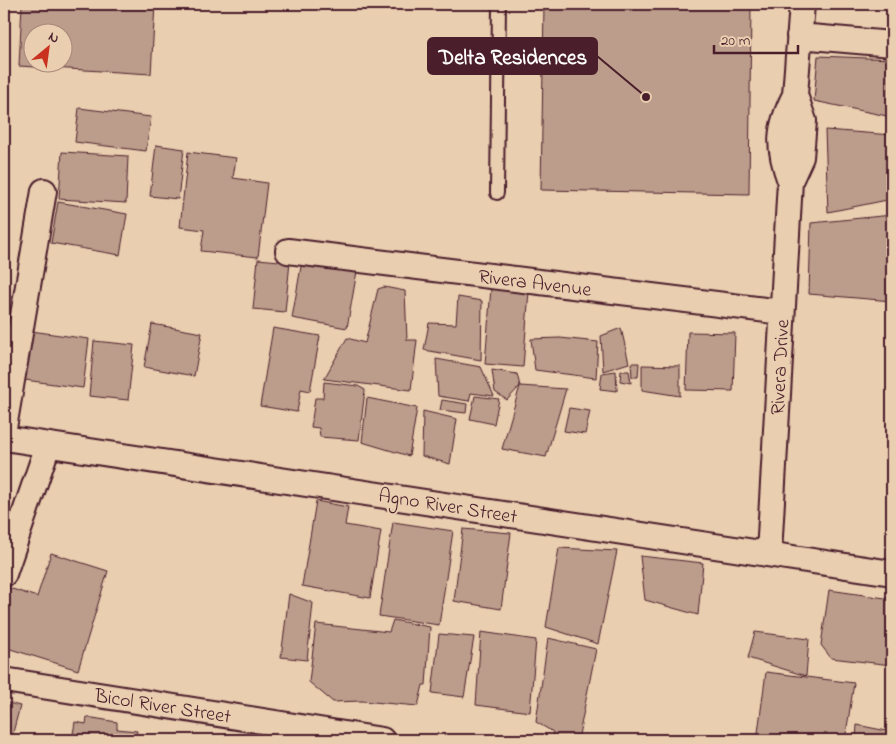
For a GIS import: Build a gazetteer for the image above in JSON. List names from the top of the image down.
{
  "streets": {
    "street": [
      "Rivera Avenue",
      "Rivera Drive",
      "Agno River Street",
      "Bicol River Street"
    ]
  },
  "crossings": [
    ["Rivera Avenue", "Rivera Drive"],
    ["Rivera Drive", "Agno River Street"]
  ],
  "places": ["Delta Residences"],
  "scale_bar": "20 m",
  "north": "top right"
}
